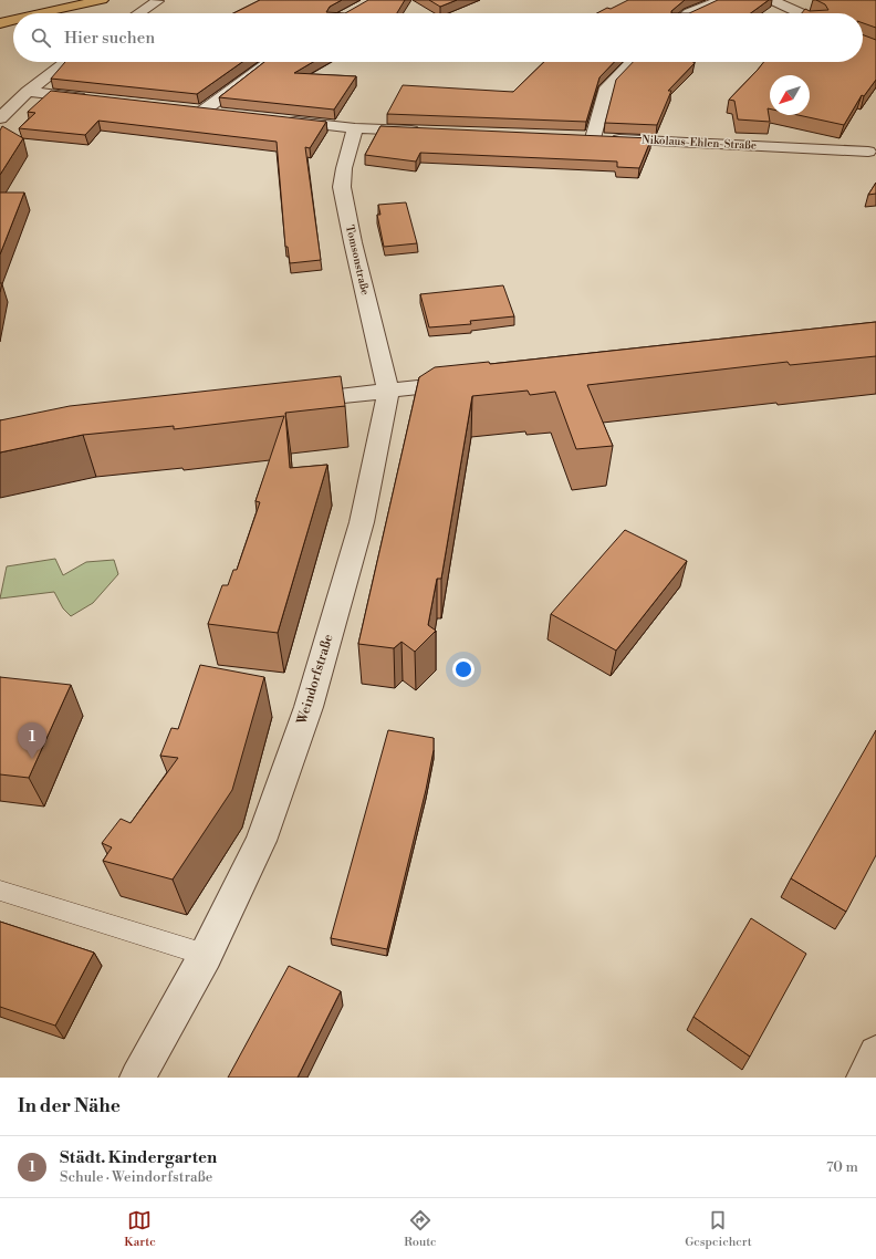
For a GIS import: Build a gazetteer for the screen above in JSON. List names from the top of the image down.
{
  "streets": {
    "street": ["Nikolaus-Ehlen-Straße", "Tomsonstraße", "Weindorfstraße"]
  },
  "crossings": [
    ["Tomsonstraße", "Weindorfstraße"]
  ],
  "north": "bottom left",
  "page": {
    "search": "Hier suchen",
    "pins": "1",
    "heading": "In der Nähe",
    "list": [
      {
        "mark": "1",
        "name": "Städt. Kindergarten",
        "note": "Schule · Weindorfstraße",
        "value": "70 m"
      }
    ],
    "nav": ["Karte", "Route", "Gespeichert"]
  }
}
